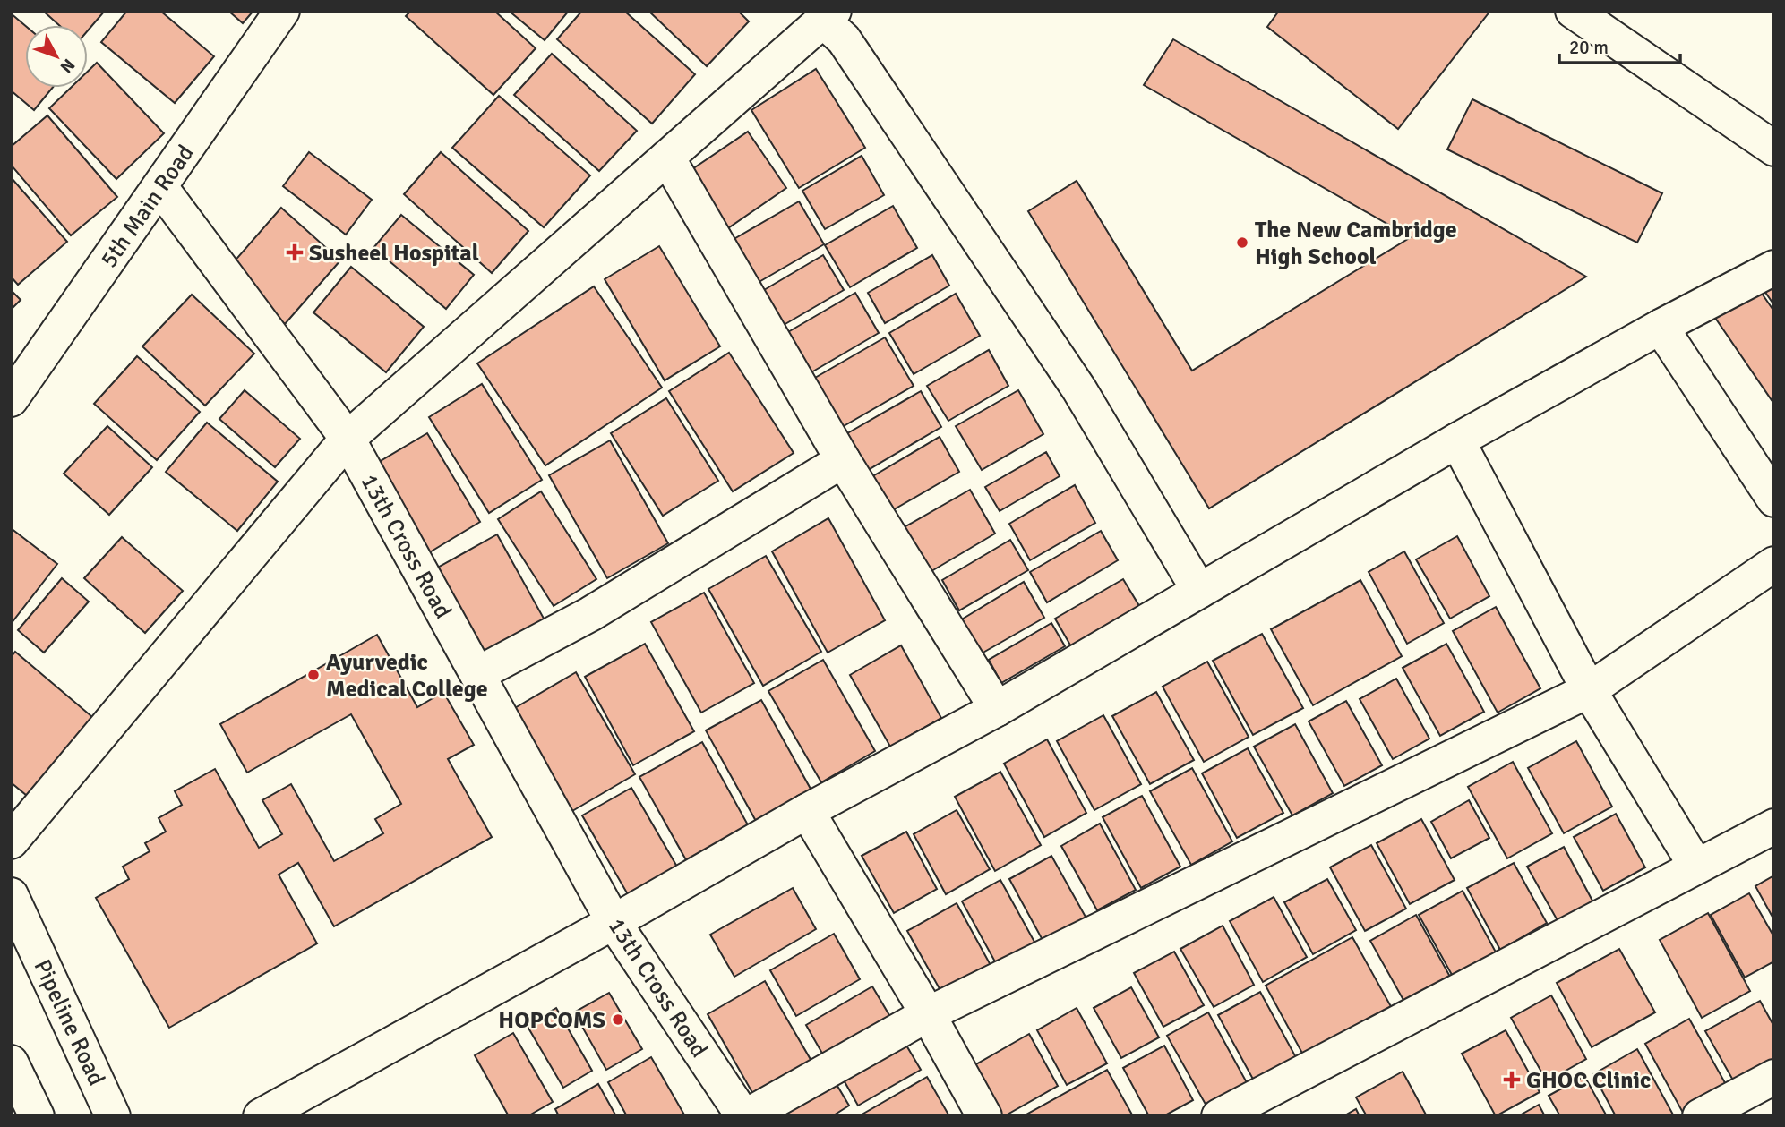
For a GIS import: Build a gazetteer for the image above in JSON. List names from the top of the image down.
{
  "streets": {
    "street": ["5th Main Road", "13th Cross Road", "Pipeline Road"]
  },
  "crossings": [
    ["5th Main Road", "13th Cross Road"]
  ],
  "places": {
    "other": ["The New Cambridge High School", "Ayurvedic Medical College", "HOPCOMS"],
    "health": ["Susheel Hospital", "GHOC Clinic"]
  },
  "scale_bar": "20 m",
  "north": "bottom right"
}
